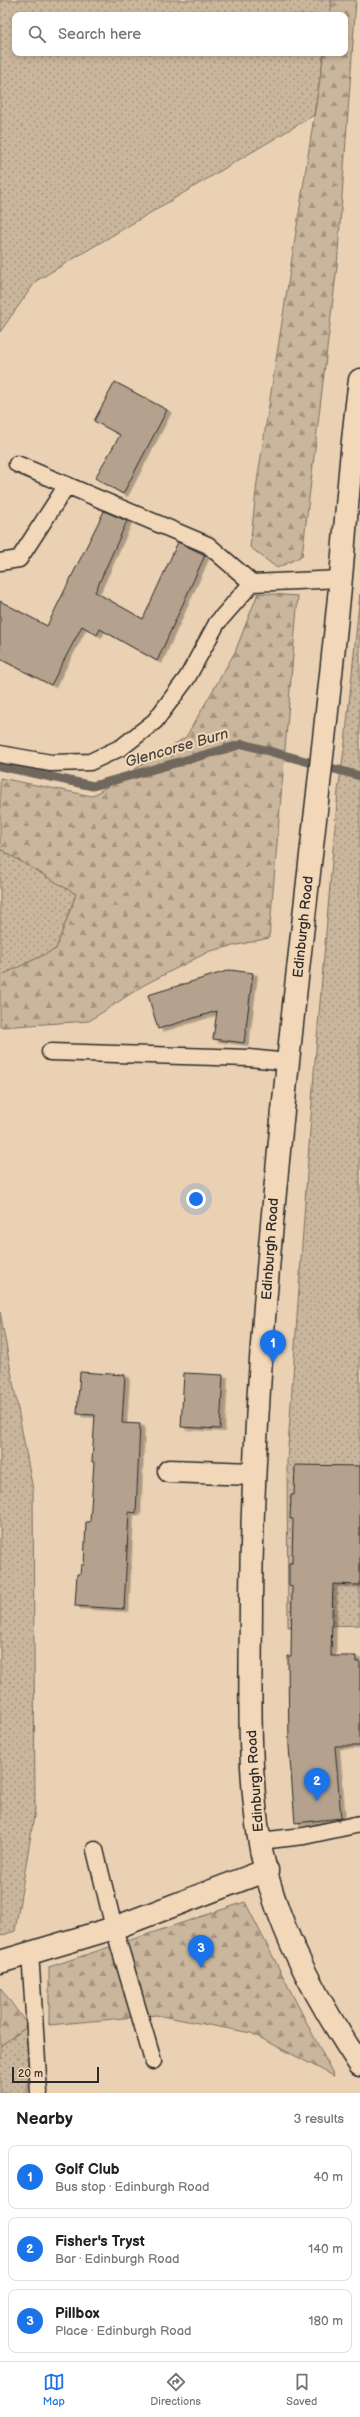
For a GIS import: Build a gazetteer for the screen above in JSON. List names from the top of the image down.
{
  "streets": {
    "main road": ["Edinburgh Road"]
  },
  "water": ["Glencorse Burn"],
  "scale_bar": "20 m",
  "page": {
    "search": "Search here",
    "pins": ["1", "2", "3"],
    "scale": "20 m",
    "heading": ["Nearby", "3 results"],
    "list": [
      {
        "mark": "1",
        "name": "Golf Club",
        "note": "Bus stop · Edinburgh Road",
        "value": "40 m"
      },
      {
        "mark": "2",
        "name": "Fisher's Tryst",
        "note": "Bar · Edinburgh Road",
        "value": "140 m"
      },
      {
        "mark": "3",
        "name": "Pillbox",
        "note": "Place · Edinburgh Road",
        "value": "180 m"
      }
    ],
    "nav": ["Map", "Directions", "Saved"]
  }
}
